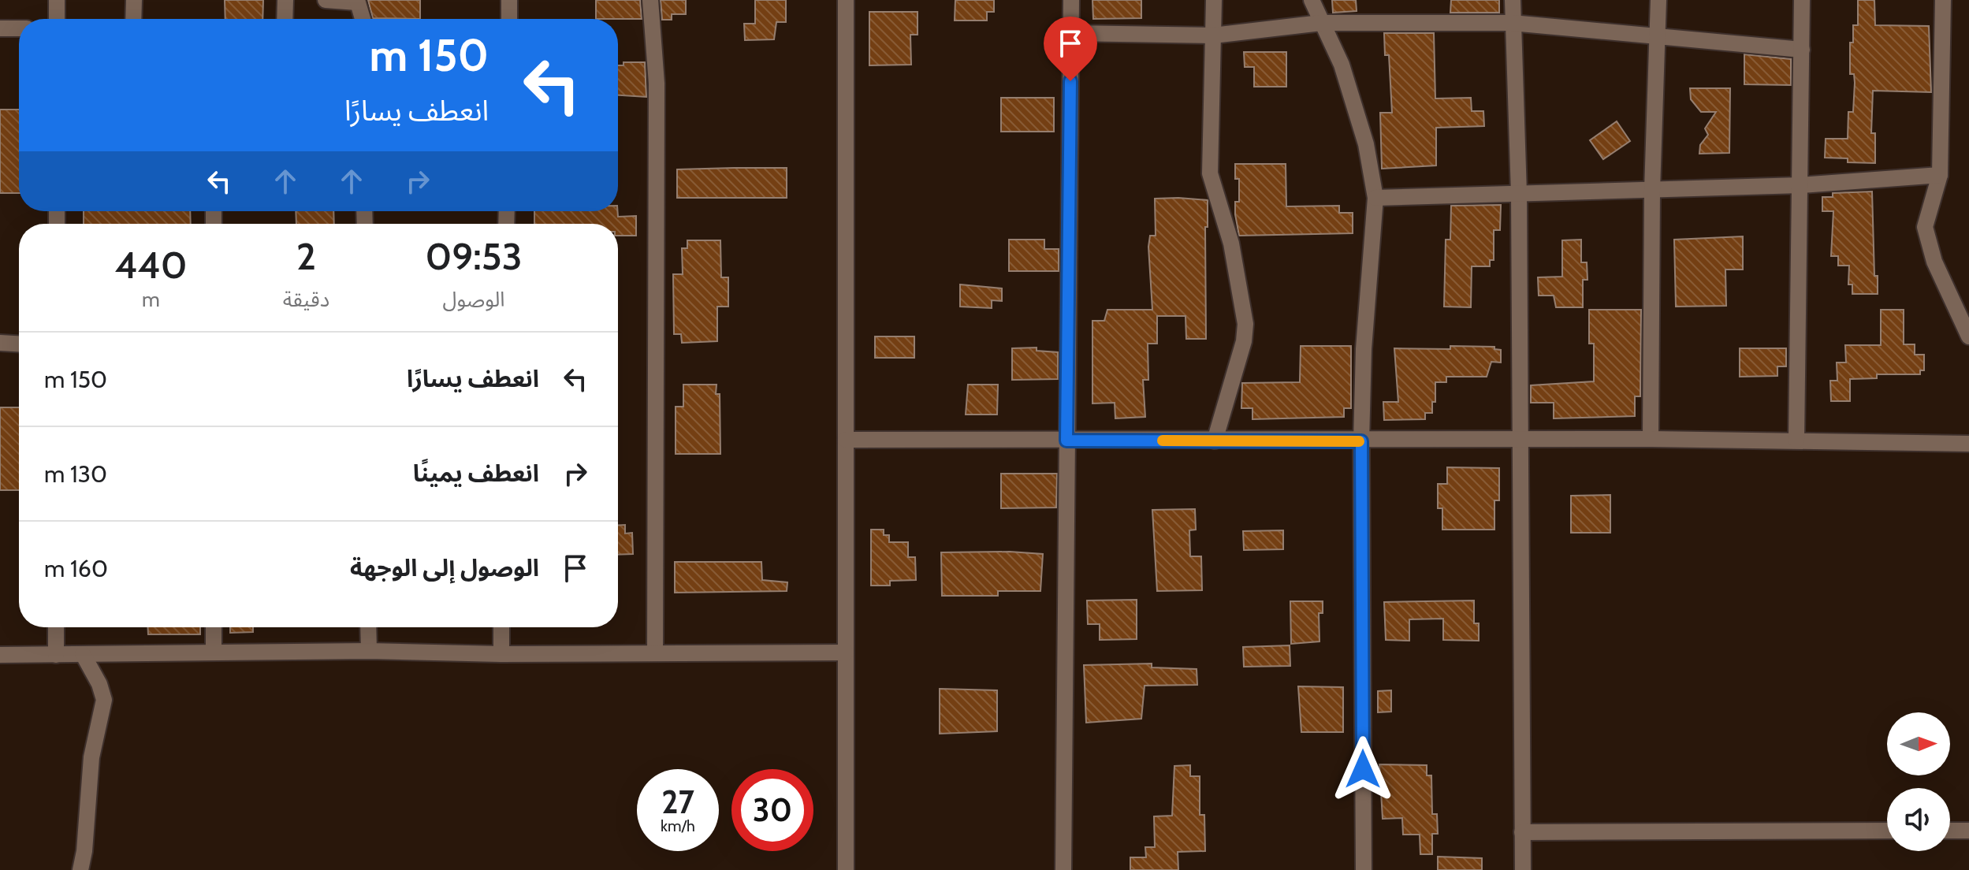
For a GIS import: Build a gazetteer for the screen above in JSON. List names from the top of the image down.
{
  "north": "right",
  "page": {
    "turn": ["150 m", "انعطف يسارًا"],
    "eta": [
      "09:53",
      "الوصول",
      "2",
      "دقيقة",
      "440",
      "m"
    ],
    "list": [
      {
        "name": "انعطف يسارًا",
        "value": "150 m"
      },
      {
        "name": "انعطف يمينًا",
        "value": "130 m"
      },
      {
        "name": "الوصول إلى الوجهة",
        "value": "160 m"
      }
    ],
    "speed": "27 km/h",
    "limit": "30"
  }
}
